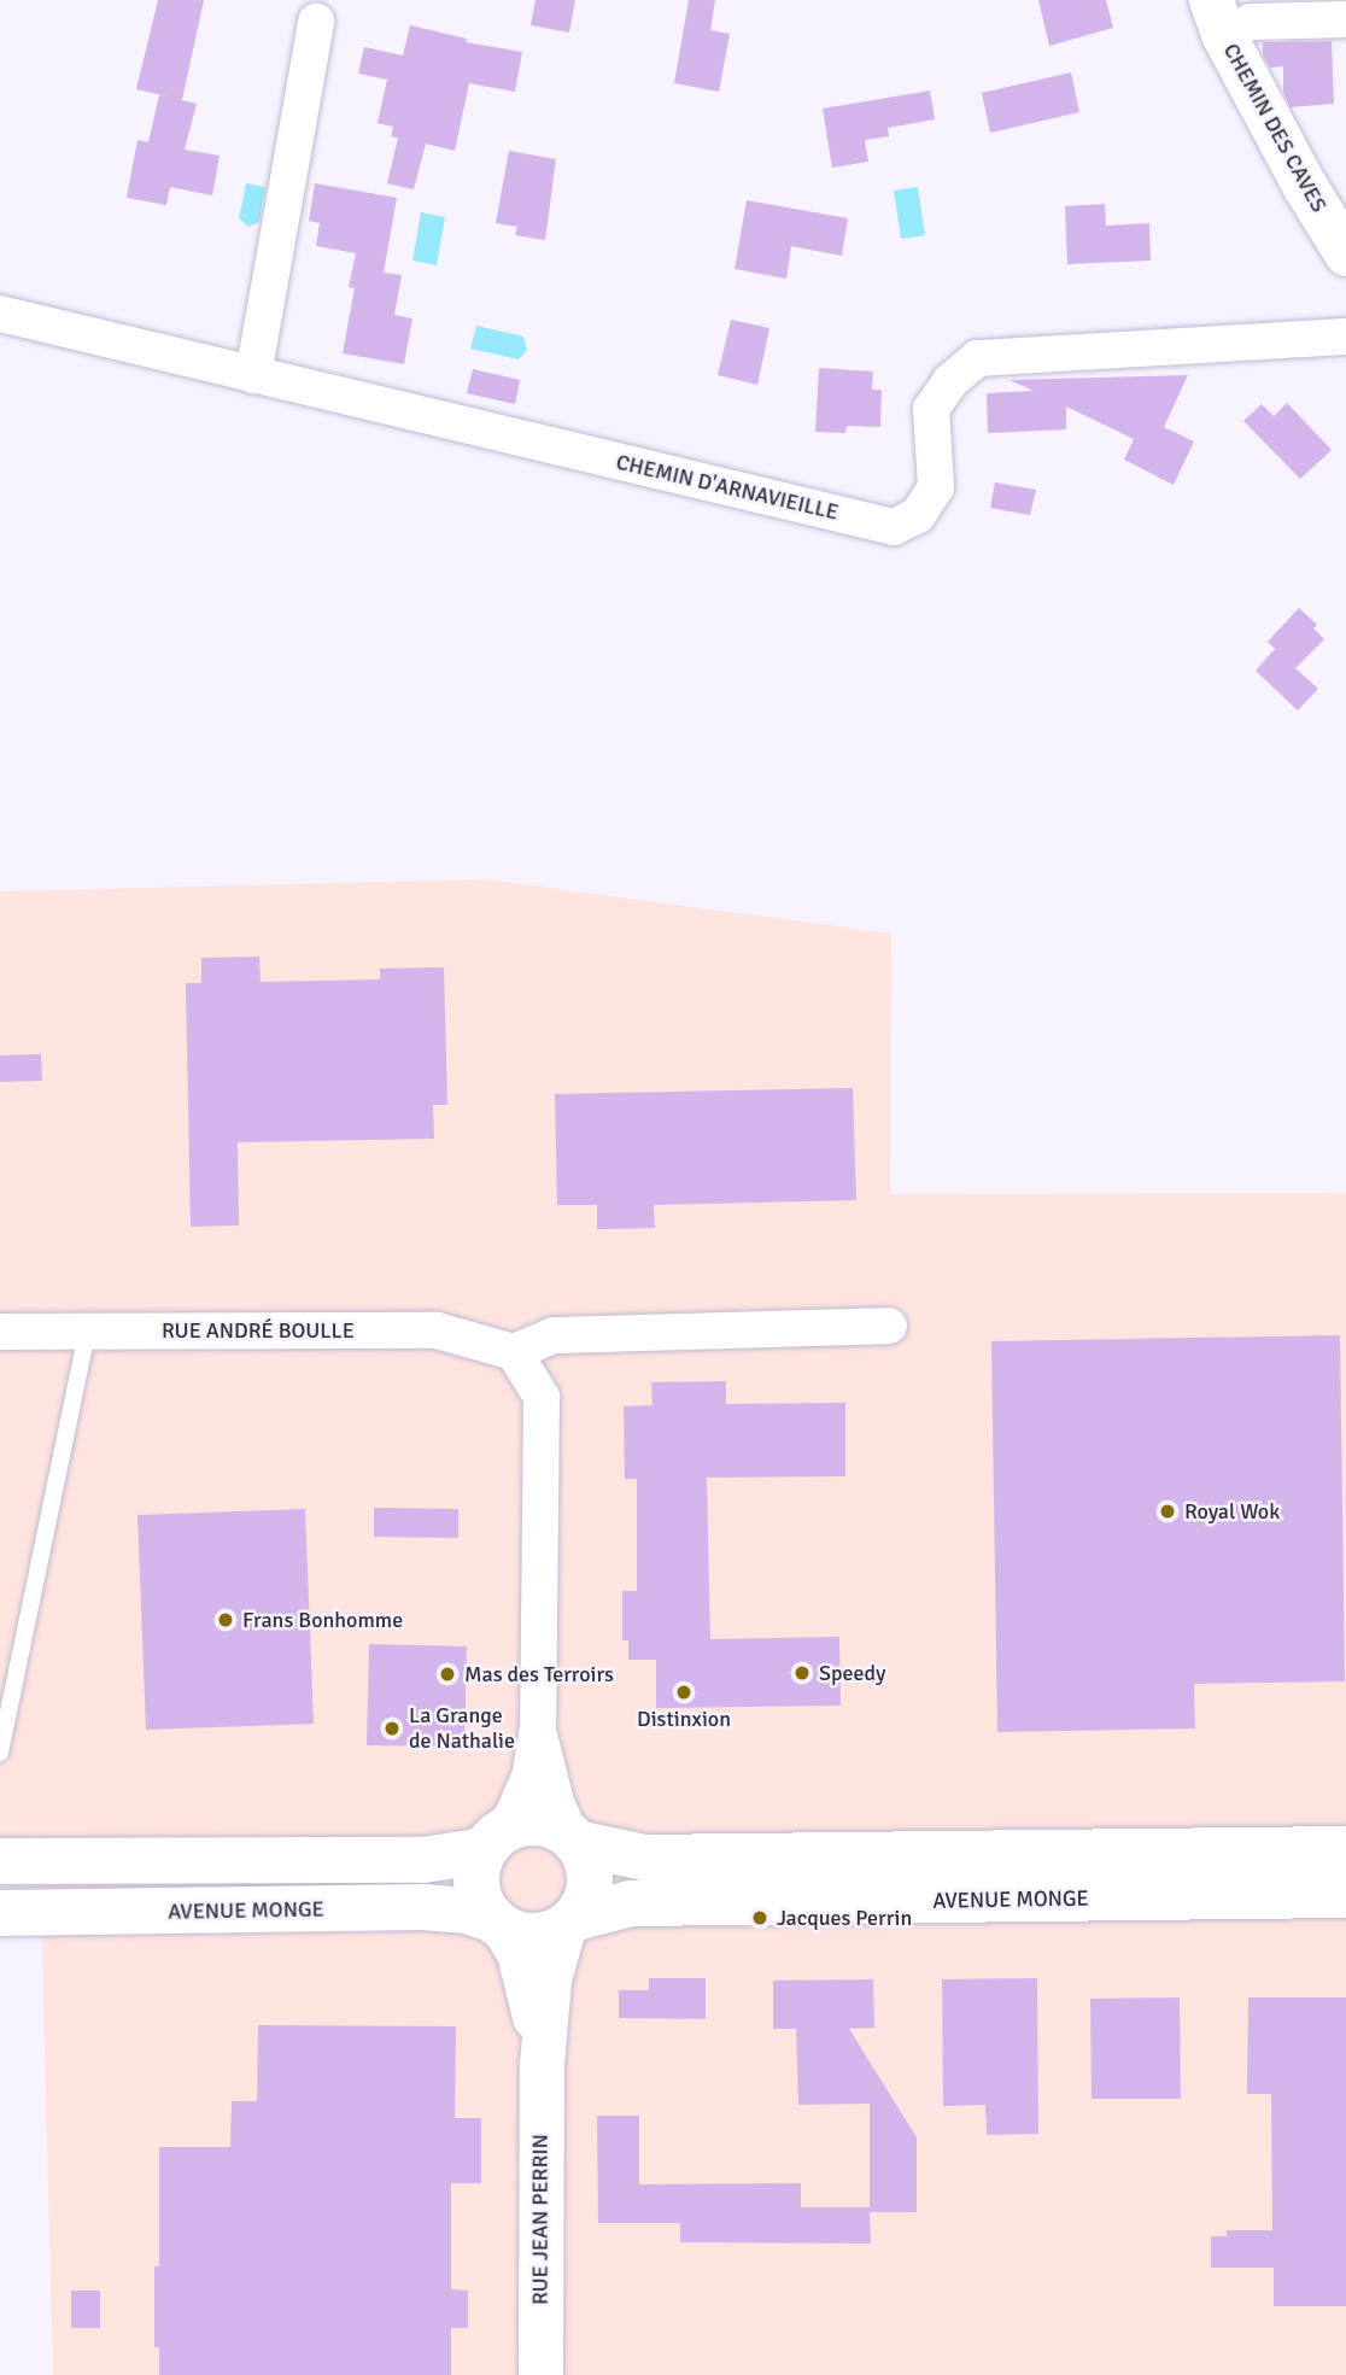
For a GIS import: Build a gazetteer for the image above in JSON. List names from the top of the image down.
{
  "streets": {
    "main road": ["AVENUE MONGE"],
    "street": [
      "CHEMIN DES CAVES",
      "CHEMIN D'ARNAVIEILLE",
      "RUE ANDRÉ BOULLE",
      "RUE JEAN PERRIN"
    ]
  },
  "crossings": [
    ["AVENUE MONGE", "RUE JEAN PERRIN"]
  ],
  "places": [
    "Royal Wok",
    "Frans Bonhomme",
    "Speedy",
    "Mas des Terroirs",
    "Distinxion",
    "La Grange de Nathalie",
    "Jacques Perrin"
  ]
}
